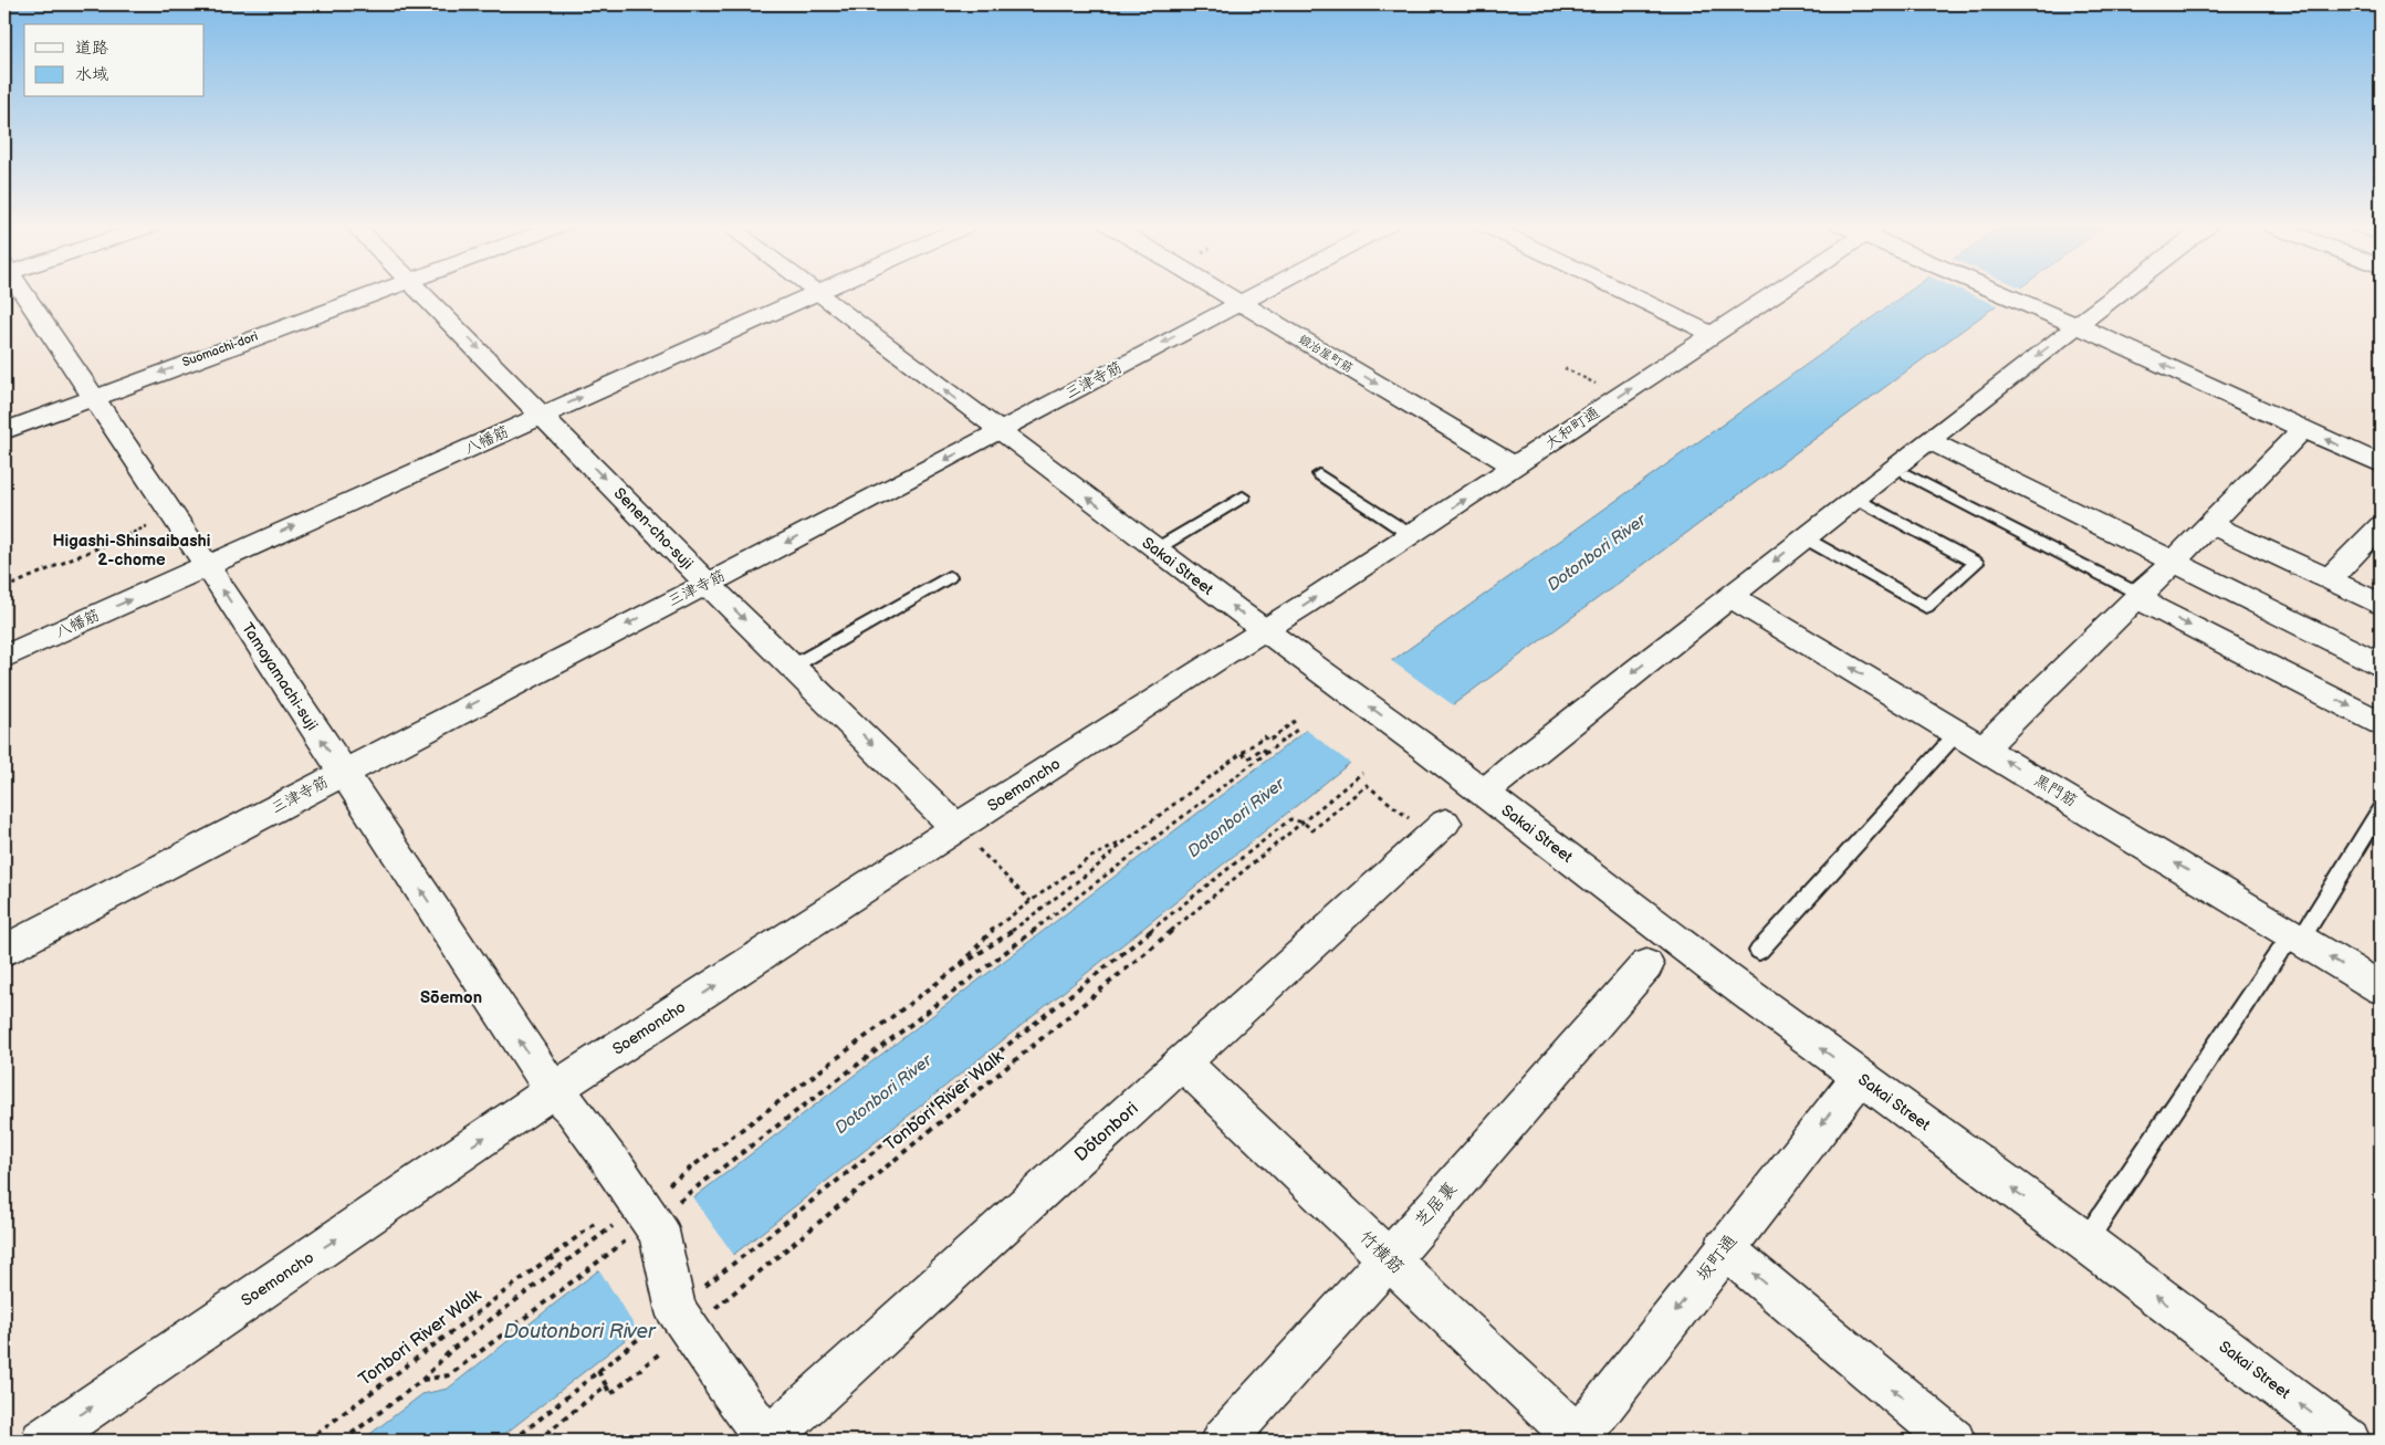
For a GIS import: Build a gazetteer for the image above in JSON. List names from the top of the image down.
{
  "streets": {
    "main road": [
      "Suomachi-dori",
      "鍛冶屋町筋",
      "三津寺筋",
      "大和町通",
      "八幡筋",
      "Senen-cho-suji",
      "Sakai Street",
      "Tamayamachi-suji",
      "Soemoncho",
      "黒門筋",
      "Dōtonbori",
      "芝居裏",
      "竹横筋",
      "坂町通"
    ],
    "path": ["Tonbori River Walk"]
  },
  "crossings": [
    ["Suomachi-dori", "Tamayamachi-suji"],
    ["鍛冶屋町筋", "三津寺筋"],
    ["鍛冶屋町筋", "大和町通"],
    ["三津寺筋", "Senen-cho-suji"],
    ["三津寺筋", "Sakai Street"],
    ["三津寺筋", "Tamayamachi-suji"],
    ["大和町通", "Sakai Street"],
    ["大和町通", "Soemoncho"],
    ["八幡筋", "Senen-cho-suji"],
    ["八幡筋", "Sakai Street"],
    ["八幡筋", "Tamayamachi-suji"],
    ["Senen-cho-suji", "Soemoncho"],
    ["Sakai Street", "Soemoncho"],
    ["Sakai Street", "坂町通"],
    ["Tamayamachi-suji", "Soemoncho"],
    ["Tamayamachi-suji", "Dōtonbori"],
    ["Dōtonbori", "竹横筋"],
    ["芝居裏", "竹横筋"],
    ["竹横筋", "坂町通"]
  ],
  "one_way": [
    "Suomachi-dori",
    "鍛冶屋町筋",
    "三津寺筋",
    "八幡筋",
    "Senen-cho-suji",
    "Sakai Street",
    "Tamayamachi-suji",
    "Soemoncho",
    "坂町通"
  ],
  "districts": ["Higashi-Shinsaibashi 2-chome", "Sōemon"],
  "water": ["Dotonbori River", "Doutonbori River"],
  "legend": ["道路", "水域"]
}
